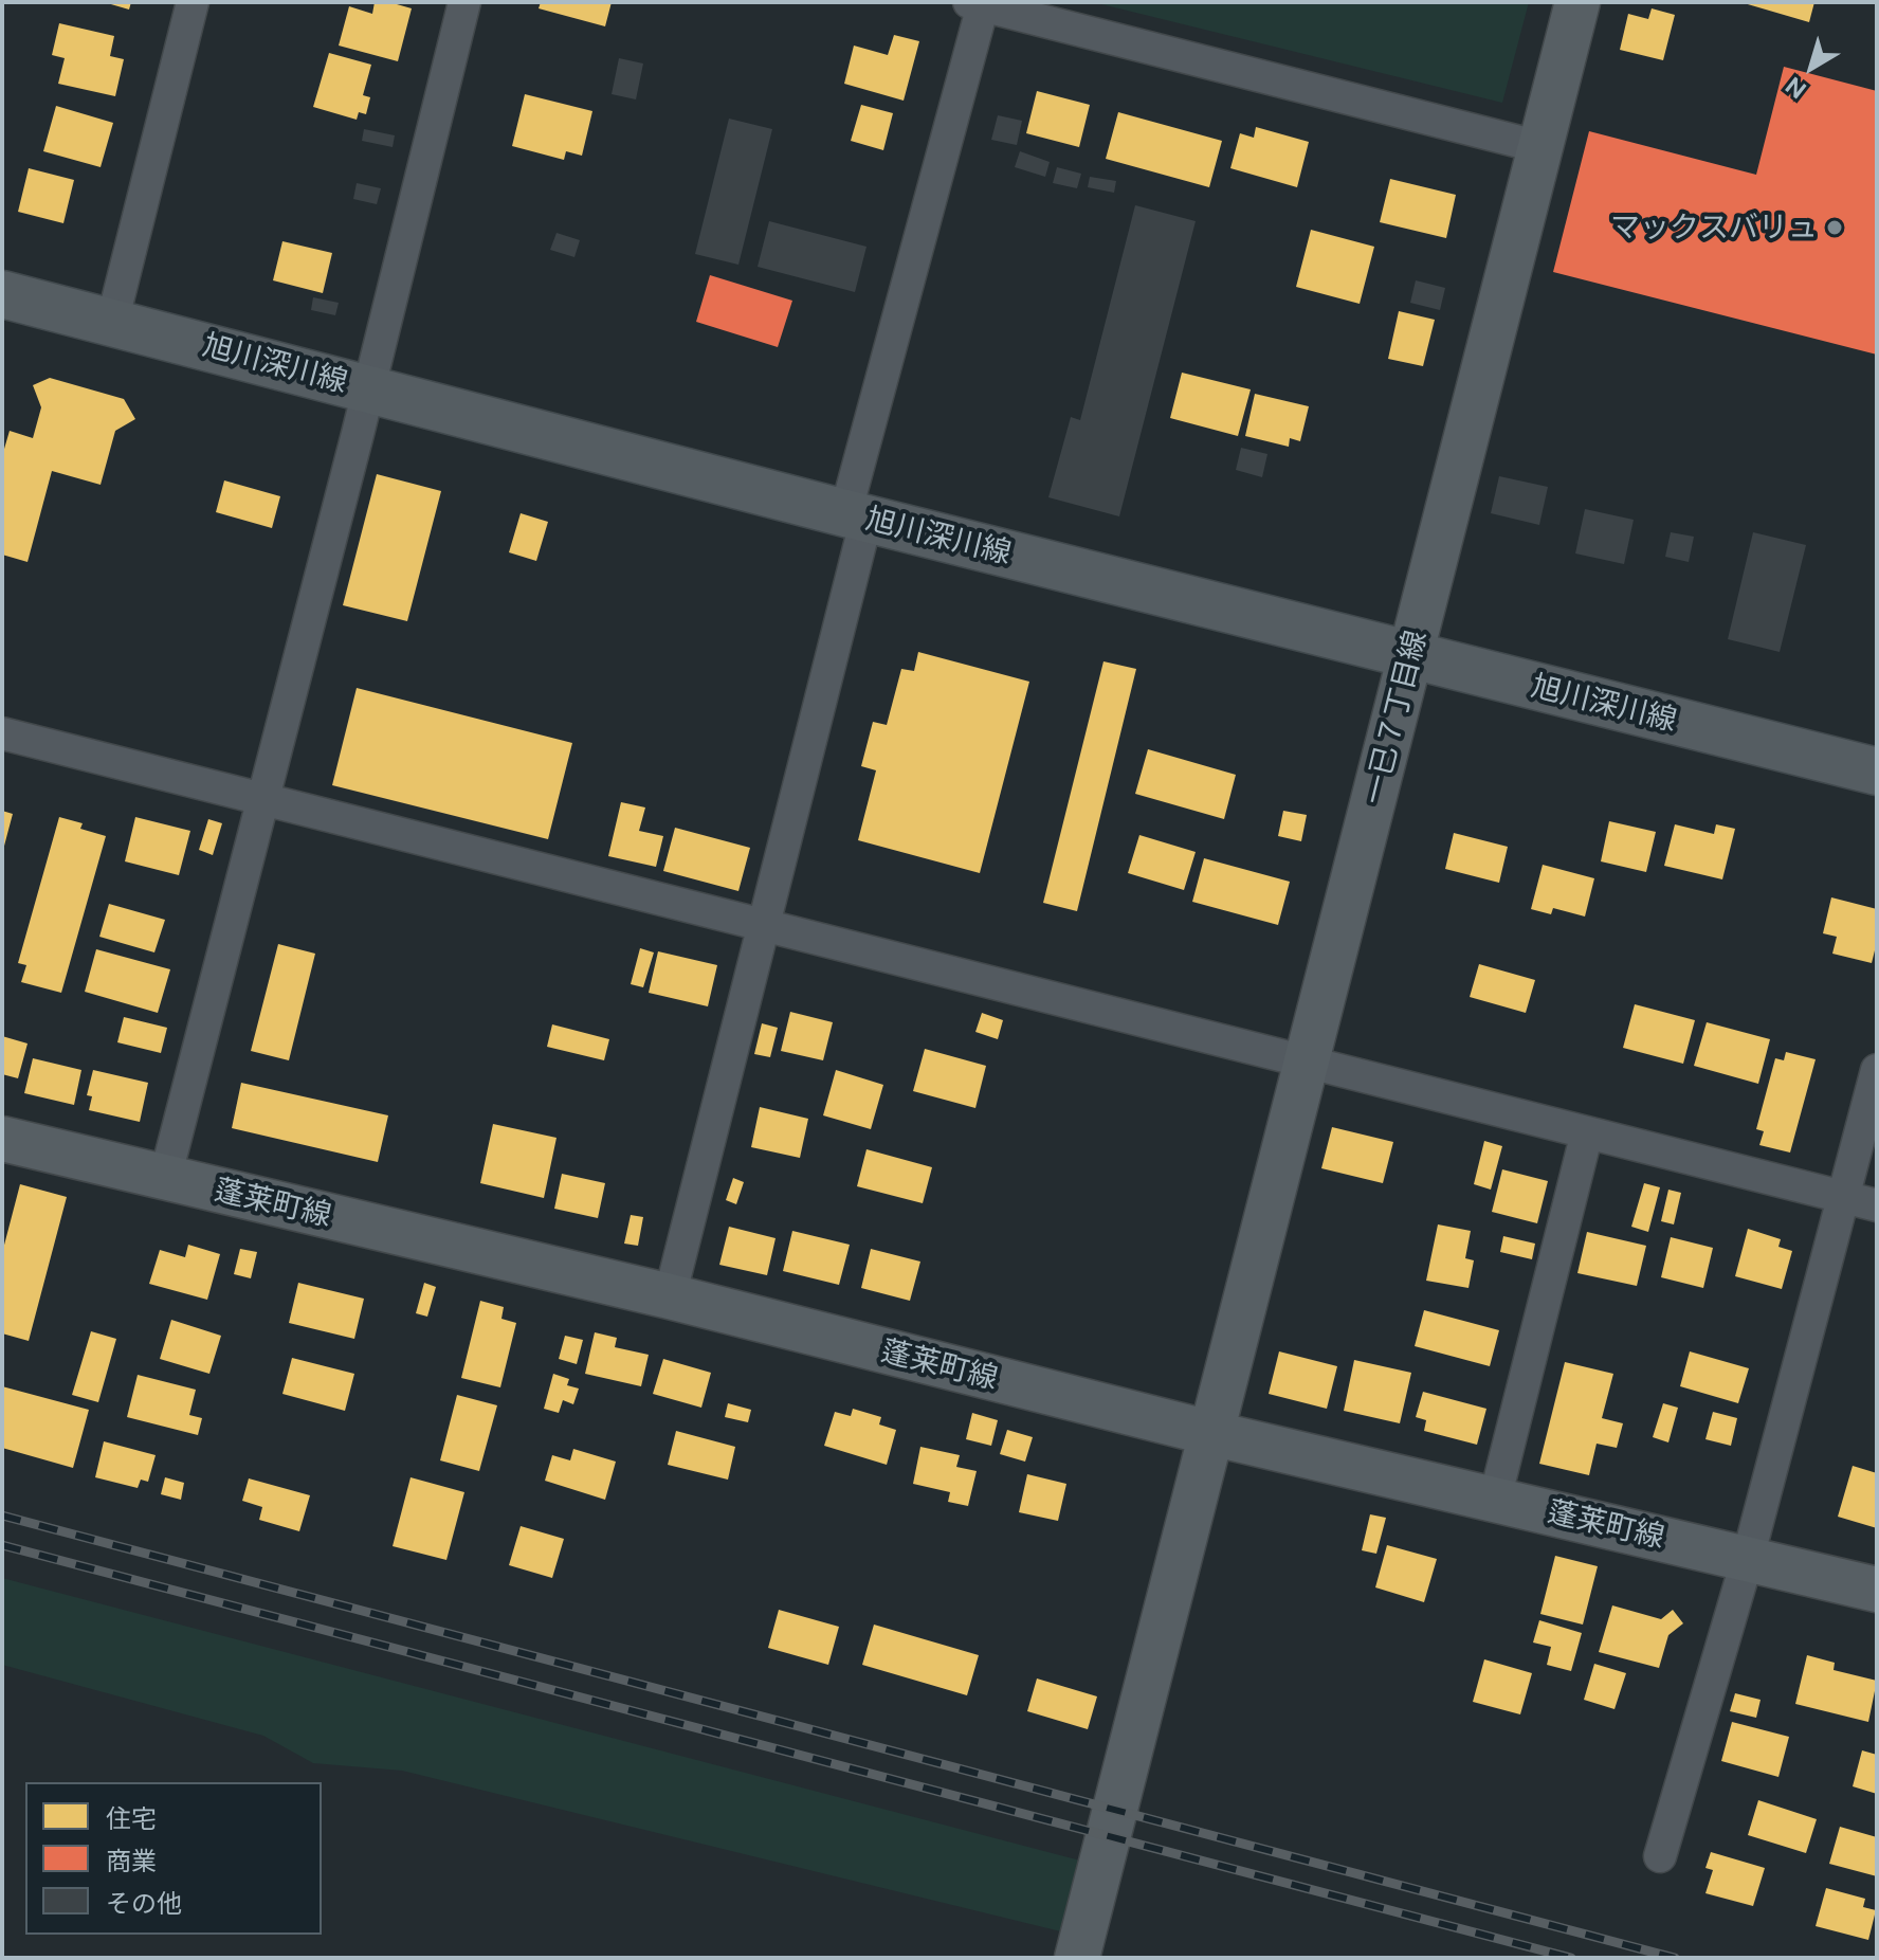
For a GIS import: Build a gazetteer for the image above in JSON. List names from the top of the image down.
{
  "streets": {
    "main road": ["旭川深川線"],
    "street": ["一已７丁目線", "蓬莱町線"]
  },
  "crossings": [
    ["旭川深川線", "一已７丁目線"],
    ["一已７丁目線", "蓬莱町線"]
  ],
  "places": ["マックスバリュ"],
  "legend": ["住宅", "商業", "その他"],
  "north": "bottom left"
}
